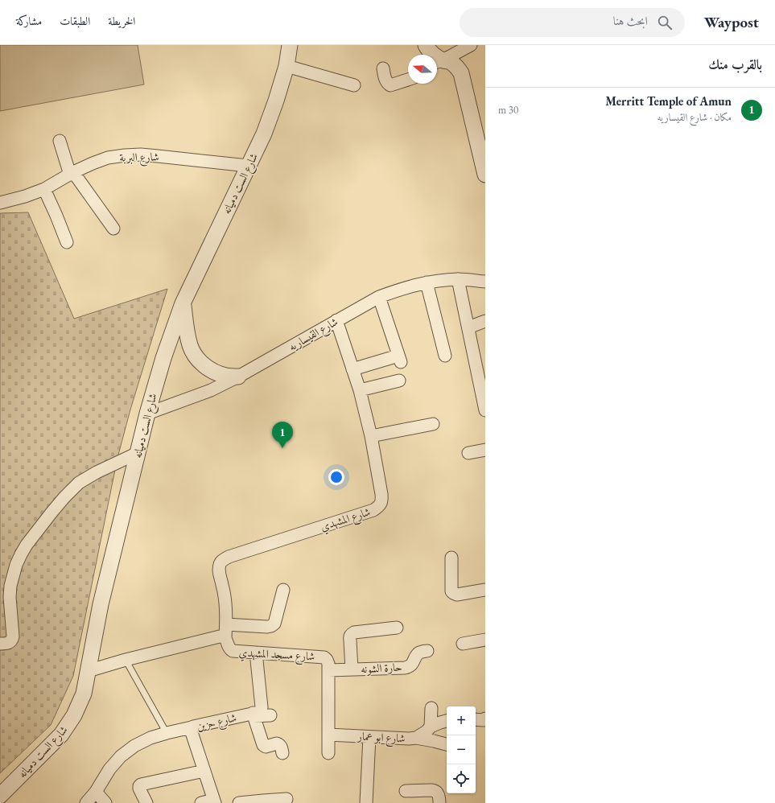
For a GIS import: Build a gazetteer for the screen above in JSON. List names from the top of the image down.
{
  "streets": {
    "street": [
      "شارع البربة",
      "شارع الست دميانه",
      "شارع القيساريه",
      "شارع المشهدي",
      "شارع مسجد المشهدي",
      "حارة الشونه",
      "شارع حزين",
      "شارع ابو عمار"
    ]
  },
  "crossings": [
    ["شارع البربة", "شارع الست دميانه"],
    ["شارع الست دميانه", "شارع القيساريه"],
    ["شارع الست دميانه", "شارع مسجد المشهدي"],
    ["شارع القيساريه", "شارع المشهدي"],
    ["شارع المشهدي", "شارع مسجد المشهدي"],
    ["شارع مسجد المشهدي", "حارة الشونه"],
    ["شارع مسجد المشهدي", "شارع حزين"],
    ["شارع مسجد المشهدي", "شارع ابو عمار"]
  ],
  "north": "left",
  "page": {
    "header": "Waypost",
    "search": "ابحث هنا",
    "nav": ["الخريطة", "الطبقات", "مشاركة"],
    "heading": "بالقرب منك",
    "list": [
      {
        "mark": "1",
        "name": "Merritt Temple of Amun",
        "note": "مكان · شارع القيساريه",
        "value": "30 m"
      }
    ],
    "pins": "1",
    "map_buttons": ["+", "−"]
  }
}
